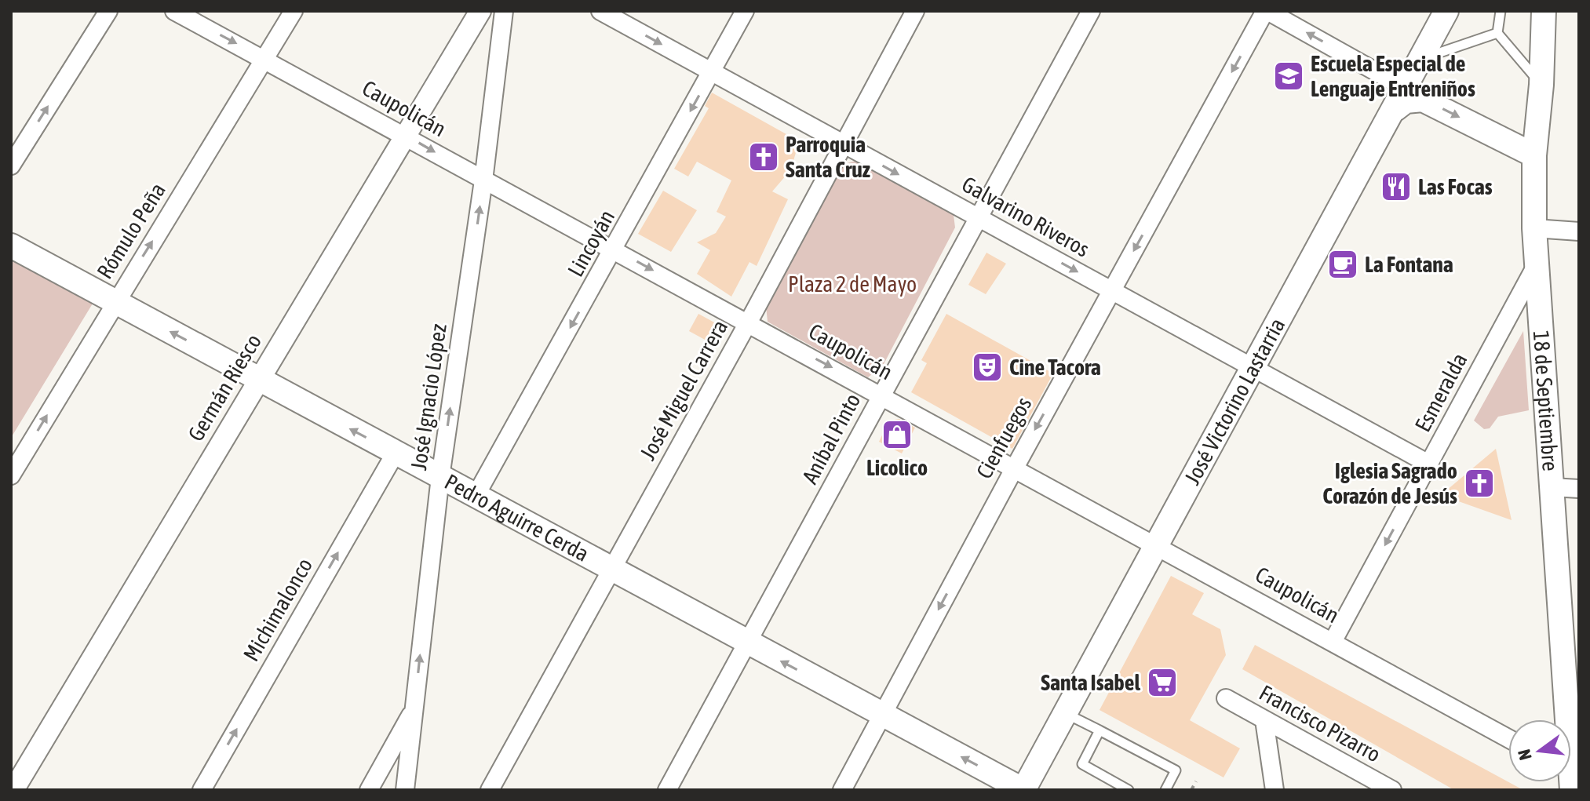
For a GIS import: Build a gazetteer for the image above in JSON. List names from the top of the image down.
{
  "streets": {
    "main road": ["José Victorino Lastarria", "18 de Septiembre", "Pedro Aguirre Cerda"],
    "street": [
      "Caupolicán",
      "Galvarino Riveros",
      "Rómulo Peña",
      "Lincoyán",
      "Germán Riesco",
      "José Miguel Carrera",
      "Esmeralda",
      "José Ignacio López",
      "Cienfuegos",
      "Aníbal Pinto",
      "Michimalonco",
      "Francisco Pizarro"
    ]
  },
  "crossings": [
    ["Caupolicán", "Rómulo Peña"],
    ["Caupolicán", "Lincoyán"],
    ["Caupolicán", "Germán Riesco"],
    ["Caupolicán", "José Miguel Carrera"],
    ["Caupolicán", "Esmeralda"],
    ["Caupolicán", "José Ignacio López"],
    ["Caupolicán", "José Victorino Lastarria"],
    ["Caupolicán", "Cienfuegos"],
    ["Caupolicán", "Aníbal Pinto"],
    ["Galvarino Riveros", "Lincoyán"],
    ["Galvarino Riveros", "José Miguel Carrera"],
    ["Galvarino Riveros", "Esmeralda"],
    ["Galvarino Riveros", "José Victorino Lastarria"],
    ["Galvarino Riveros", "Cienfuegos"],
    ["Galvarino Riveros", "Aníbal Pinto"],
    ["Rómulo Peña", "Pedro Aguirre Cerda"],
    ["Lincoyán", "Pedro Aguirre Cerda"],
    ["Germán Riesco", "Pedro Aguirre Cerda"],
    ["José Miguel Carrera", "Pedro Aguirre Cerda"],
    ["Esmeralda", "18 de Septiembre"],
    ["José Ignacio López", "Pedro Aguirre Cerda"],
    ["José Victorino Lastarria", "Pedro Aguirre Cerda"],
    ["Cienfuegos", "Pedro Aguirre Cerda"],
    ["Aníbal Pinto", "Pedro Aguirre Cerda"],
    ["Pedro Aguirre Cerda", "Michimalonco"]
  ],
  "one_way": [
    "Galvarino Riveros",
    "Rómulo Peña",
    "Lincoyán",
    "Esmeralda",
    "José Ignacio López",
    "Cienfuegos",
    "Pedro Aguirre Cerda",
    "Michimalonco"
  ],
  "parks": ["Plaza 2 de Mayo"],
  "places": {
    "school or university": ["Escuela Especial de Lenguaje Entreniños"],
    "church": ["Parroquia Santa Cruz", "Iglesia Sagrado Corazón de Jesús"],
    "restaurant": ["Las Focas"],
    "cafe": ["La Fontana"],
    "theatre": ["Cine Tacora"],
    "shop": ["Licolico"],
    "supermarket": ["Santa Isabel"]
  },
  "north": "left"
}
